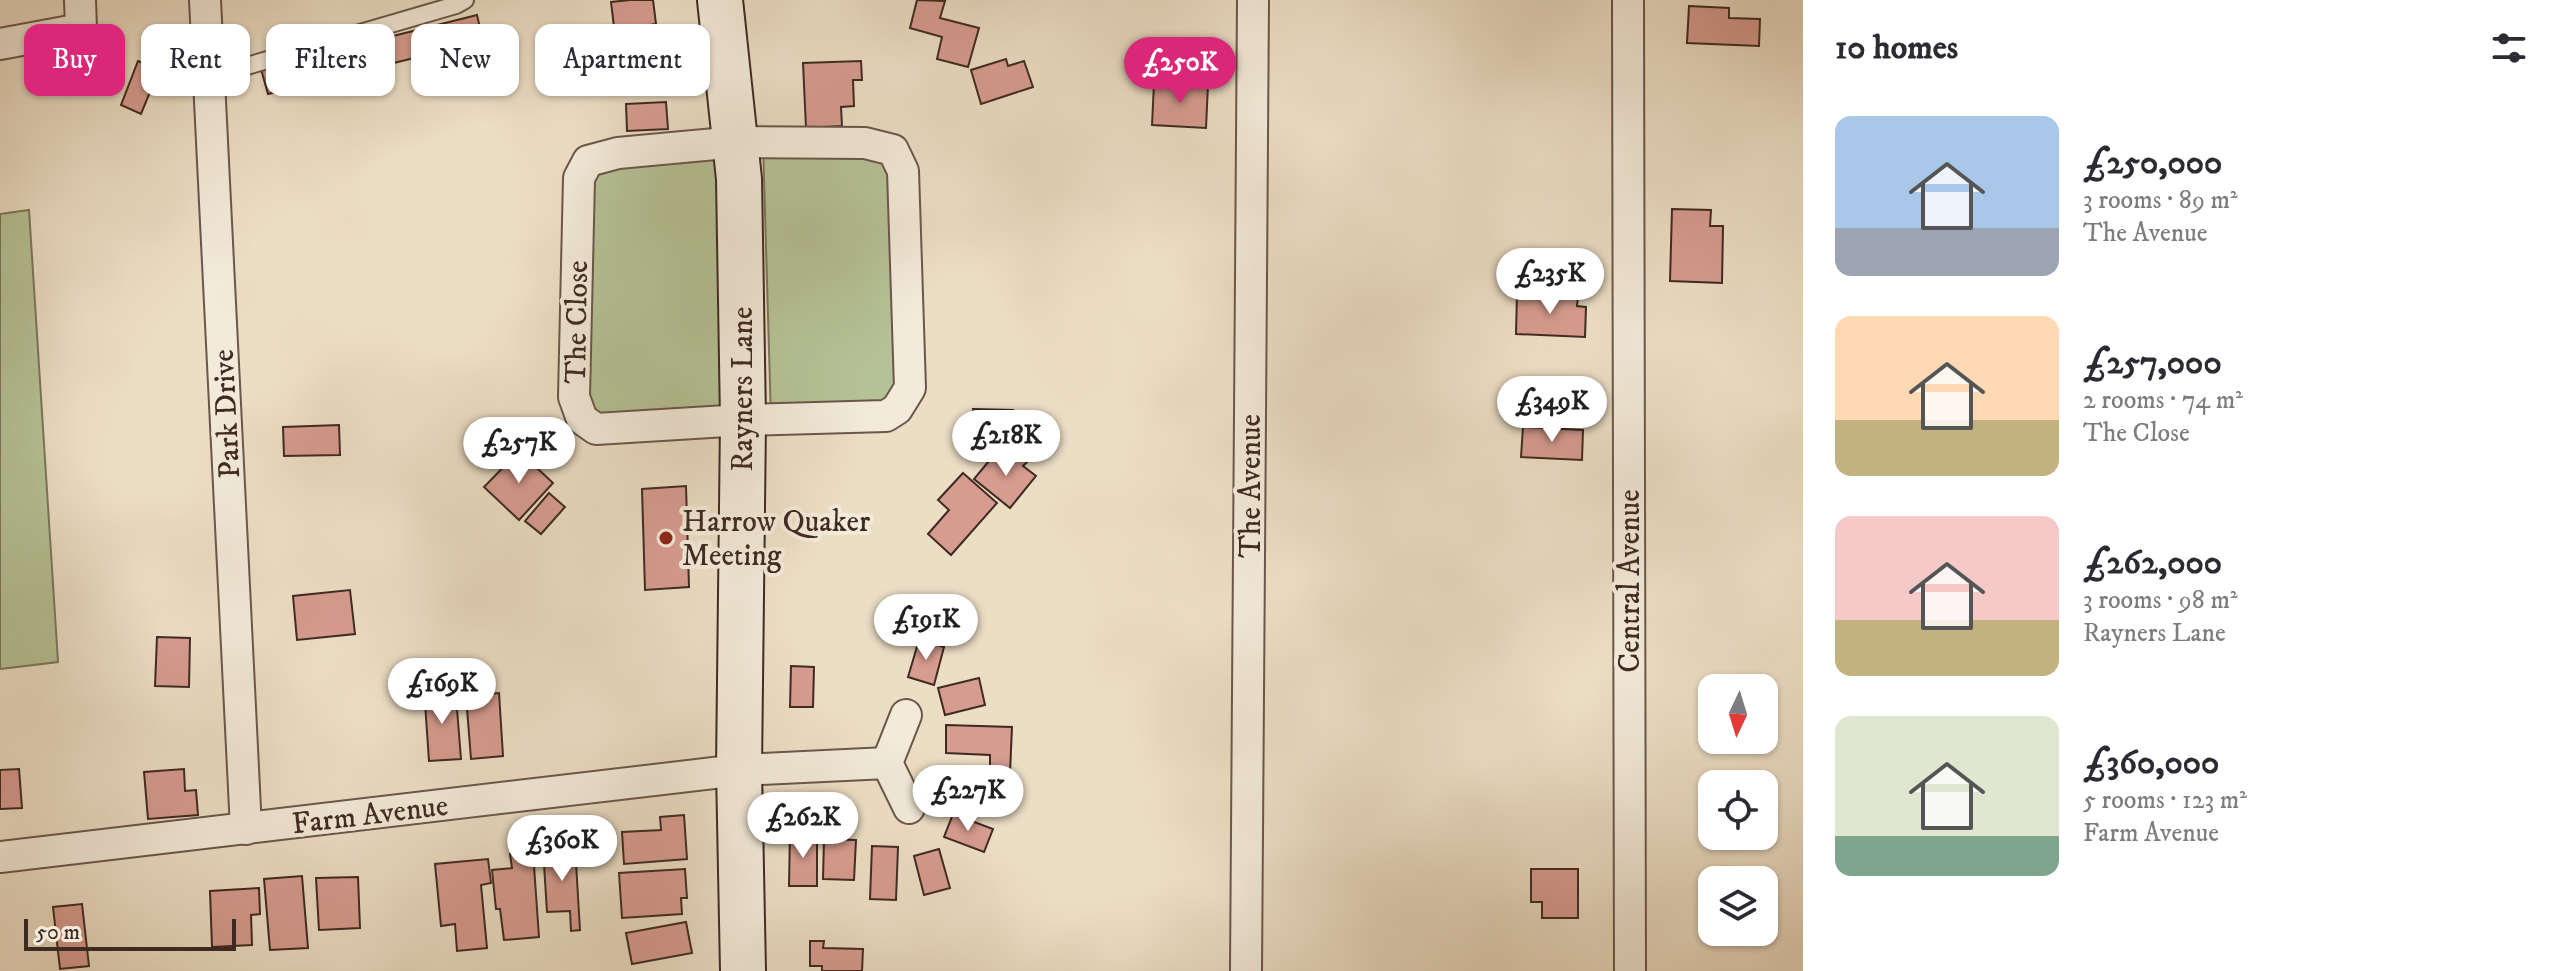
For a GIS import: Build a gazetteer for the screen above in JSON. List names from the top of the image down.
{
  "streets": {
    "street": [
      "The Close",
      "Rayners Lane",
      "Park Drive",
      "The Avenue",
      "Central Avenue",
      "Farm Avenue"
    ]
  },
  "crossings": [
    ["The Close", "Rayners Lane"],
    ["Rayners Lane", "Farm Avenue"],
    ["Park Drive", "Farm Avenue"]
  ],
  "places": ["Harrow Quaker Meeting"],
  "scale_bar": "50 m",
  "north": "bottom",
  "page": {
    "heading": "10 homes",
    "chip": [
      "Buy",
      "Rent",
      "Filters",
      "New",
      "Apartment"
    ],
    "price": [
      "£250K",
      "£235K",
      "£349K",
      "£218K",
      "£257K",
      "£191K",
      "£169K",
      "£227K",
      "£262K",
      "£360K"
    ],
    "list": [
      {
        "name": "£250,000",
        "note": "3 rooms · 89 m² · The Avenue"
      },
      {
        "name": "£257,000",
        "note": "2 rooms · 74 m² · The Close"
      },
      {
        "name": "£262,000",
        "note": "3 rooms · 98 m² · Rayners Lane"
      },
      {
        "name": "£360,000",
        "note": "5 rooms · 123 m² · Farm Avenue"
      }
    ],
    "scale": "50 m"
  }
}
